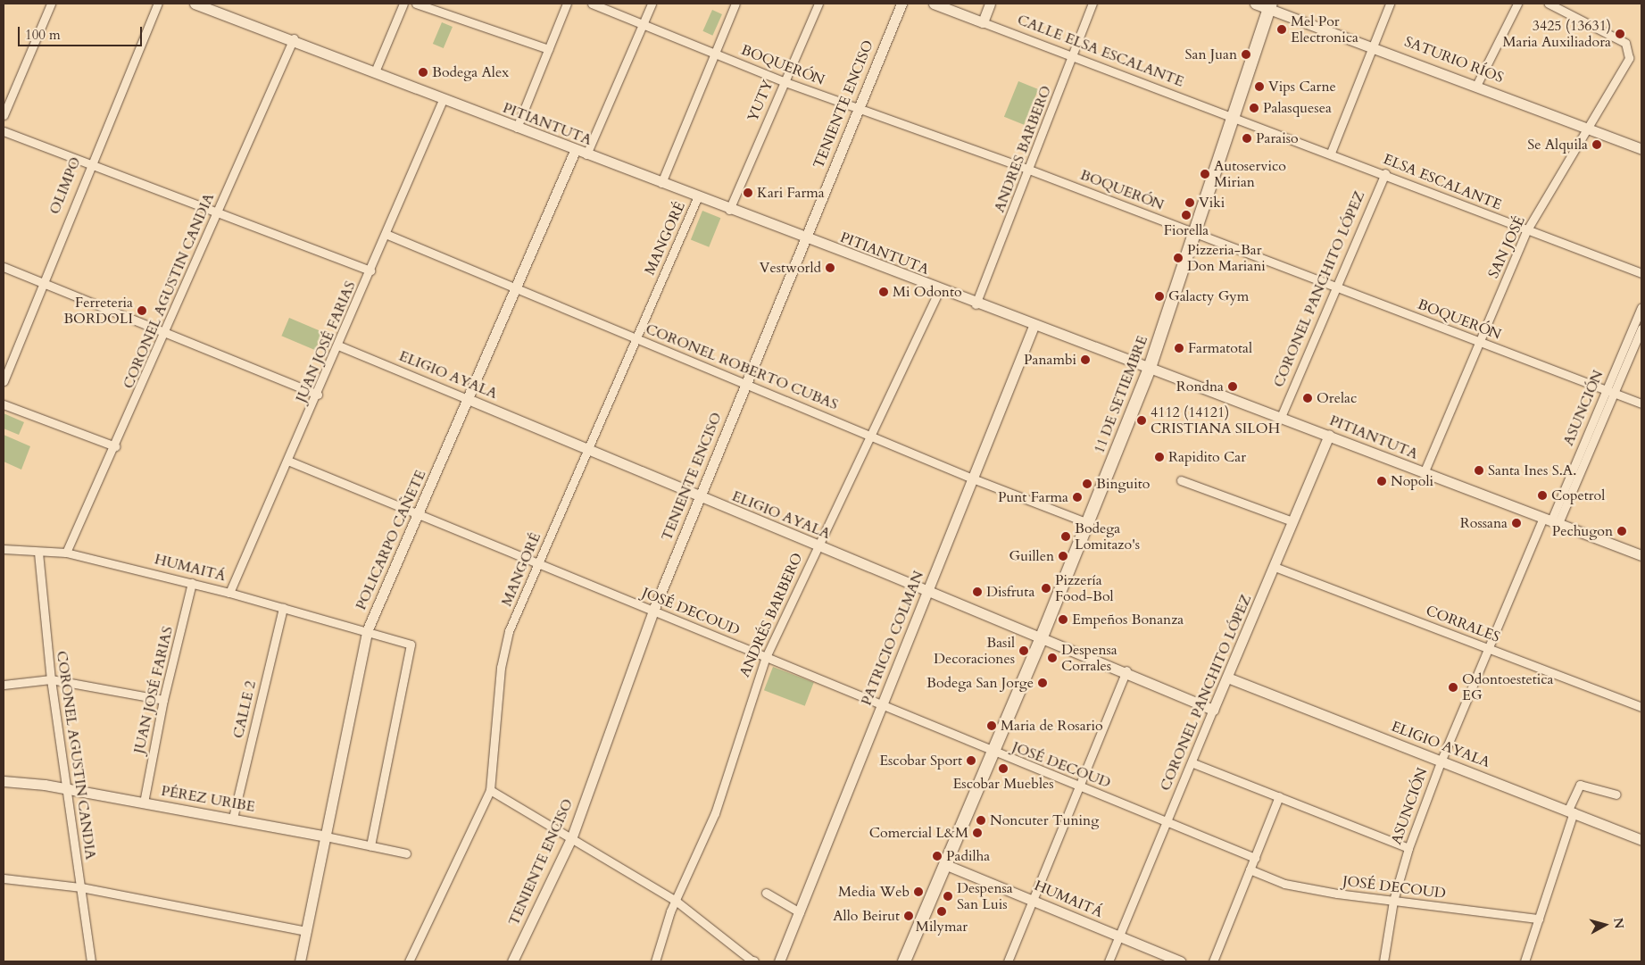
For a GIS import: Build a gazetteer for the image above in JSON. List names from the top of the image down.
{
  "streets": {
    "main road": ["11 DE SETIEMBRE"],
    "street": [
      "CALLE ELSA ESCALANTE",
      "SATURIO RÍOS",
      "BOQUERÓN",
      "YUTY",
      "TENIENTE ENCISO",
      "PITIANTUTA",
      "ANDRES BARBERO",
      "ELSA ESCALANTE",
      "OLIMPO",
      "MANGORÉ",
      "SAN JOSÉ",
      "CORONEL PANCHITO LÓPEZ",
      "CORONEL AGUSTIN CANDIA",
      "JUAN JOSÉ FARIAS",
      "CORONEL ROBERTO CUBAS",
      "ELIGIO AYALA",
      "ASUNCIÓN",
      "POLICARPO CAÑETE",
      "HUMAITÁ",
      "JOSÉ DECOUD",
      "ANDRÉS BARBERO",
      "CORRALES",
      "PATRICIO COLMAN",
      "CALLE 2",
      "PÉREZ URIBE"
    ]
  },
  "crossings": [
    ["CALLE ELSA ESCALANTE", "ANDRES BARBERO"],
    ["CALLE ELSA ESCALANTE", "ELSA ESCALANTE"],
    ["CALLE ELSA ESCALANTE", "11 DE SETIEMBRE"],
    ["SATURIO RÍOS", "SAN JOSÉ"],
    ["SATURIO RÍOS", "11 DE SETIEMBRE"],
    ["BOQUERÓN", "YUTY"],
    ["BOQUERÓN", "TENIENTE ENCISO"],
    ["BOQUERÓN", "ANDRES BARBERO"],
    ["BOQUERÓN", "MANGORÉ"],
    ["BOQUERÓN", "SAN JOSÉ"],
    ["BOQUERÓN", "CORONEL PANCHITO LÓPEZ"],
    ["BOQUERÓN", "11 DE SETIEMBRE"],
    ["BOQUERÓN", "ASUNCIÓN"],
    ["YUTY", "PITIANTUTA"],
    ["TENIENTE ENCISO", "PITIANTUTA"],
    ["TENIENTE ENCISO", "CORONEL ROBERTO CUBAS"],
    ["TENIENTE ENCISO", "ELIGIO AYALA"],
    ["TENIENTE ENCISO", "JOSÉ DECOUD"],
    ["PITIANTUTA", "ANDRES BARBERO"],
    ["PITIANTUTA", "MANGORÉ"],
    ["PITIANTUTA", "SAN JOSÉ"],
    ["PITIANTUTA", "CORONEL PANCHITO LÓPEZ"],
    ["PITIANTUTA", "CORONEL AGUSTIN CANDIA"],
    ["PITIANTUTA", "JUAN JOSÉ FARIAS"],
    ["PITIANTUTA", "11 DE SETIEMBRE"],
    ["PITIANTUTA", "ASUNCIÓN"],
    ["PITIANTUTA", "POLICARPO CAÑETE"],
    ["PITIANTUTA", "ANDRÉS BARBERO"],
    ["PITIANTUTA", "PATRICIO COLMAN"],
    ["ELSA ESCALANTE", "SAN JOSÉ"],
    ["ELSA ESCALANTE", "CORONEL PANCHITO LÓPEZ"],
    ["ELSA ESCALANTE", "11 DE SETIEMBRE"],
    ["MANGORÉ", "CORONEL ROBERTO CUBAS"],
    ["MANGORÉ", "ELIGIO AYALA"],
    ["MANGORÉ", "JOSÉ DECOUD"],
    ["CORONEL PANCHITO LÓPEZ", "ELIGIO AYALA"],
    ["CORONEL PANCHITO LÓPEZ", "HUMAITÁ"],
    ["CORONEL PANCHITO LÓPEZ", "JOSÉ DECOUD"],
    ["CORONEL PANCHITO LÓPEZ", "CORRALES"],
    ["CORONEL AGUSTIN CANDIA", "HUMAITÁ"],
    ["CORONEL AGUSTIN CANDIA", "PÉREZ URIBE"],
    ["JUAN JOSÉ FARIAS", "CORONEL ROBERTO CUBAS"],
    ["JUAN JOSÉ FARIAS", "ELIGIO AYALA"],
    ["JUAN JOSÉ FARIAS", "HUMAITÁ"],
    ["JUAN JOSÉ FARIAS", "JOSÉ DECOUD"],
    ["JUAN JOSÉ FARIAS", "PÉREZ URIBE"],
    ["CORONEL ROBERTO CUBAS", "11 DE SETIEMBRE"],
    ["CORONEL ROBERTO CUBAS", "POLICARPO CAÑETE"],
    ["CORONEL ROBERTO CUBAS", "ANDRÉS BARBERO"],
    ["CORONEL ROBERTO CUBAS", "PATRICIO COLMAN"],
    ["ELIGIO AYALA", "11 DE SETIEMBRE"],
    ["ELIGIO AYALA", "ASUNCIÓN"],
    ["ELIGIO AYALA", "POLICARPO CAÑETE"],
    ["ELIGIO AYALA", "ANDRÉS BARBERO"],
    ["ELIGIO AYALA", "PATRICIO COLMAN"],
    ["11 DE SETIEMBRE", "HUMAITÁ"],
    ["11 DE SETIEMBRE", "JOSÉ DECOUD"],
    ["ASUNCIÓN", "JOSÉ DECOUD"],
    ["ASUNCIÓN", "CORRALES"],
    ["POLICARPO CAÑETE", "HUMAITÁ"],
    ["POLICARPO CAÑETE", "JOSÉ DECOUD"],
    ["POLICARPO CAÑETE", "PÉREZ URIBE"],
    ["HUMAITÁ", "CALLE 2"],
    ["HUMAITÁ", "PÉREZ URIBE"],
    ["JOSÉ DECOUD", "ANDRÉS BARBERO"],
    ["JOSÉ DECOUD", "PATRICIO COLMAN"],
    ["CALLE 2", "PÉREZ URIBE"]
  ],
  "places": [
    "Mel Por Electronica",
    "3425 (13631) Maria Auxiliadora",
    "San Juan",
    "Bodega Alex",
    "Vips Carne",
    "Palasquesea",
    "Paraiso",
    "Se Alquila",
    "Autoservico Mirian",
    "Kari Farma",
    "Viki",
    "Fiorella",
    "Pizzeria-Bar Don Mariani",
    "Vestworld",
    "Mi Odonto",
    "Galacty Gym",
    "Ferreteria BORDOLI",
    "Farmatotal",
    "Panambi",
    "Rondna",
    "Orelac",
    "4112 (14121) CRISTIANA SILOH",
    "Rapidito Car",
    "Santa Ines S.A.",
    "Nopoli",
    "Binguito",
    "Copetrol",
    "Punt Farma",
    "Rossana",
    "Pechugon",
    "Bodega Lomitazo's",
    "Guillen",
    "Pizzería Food-Bol",
    "Disfruta",
    "Empeños Bonanza",
    "Basil Decoraciones",
    "Despensa Corrales",
    "Bodega San Jorge",
    "Odontoestetica EG",
    "Maria de Rosario",
    "Escobar Sport",
    "Escobar Muebles",
    "Noncuter Tuning",
    "Comercial L&M",
    "Padilha",
    "Media Web",
    "Despensa San Luis",
    "Milymar",
    "Allo Beirut"
  ],
  "scale_bar": "100 m",
  "north": "right"
}
